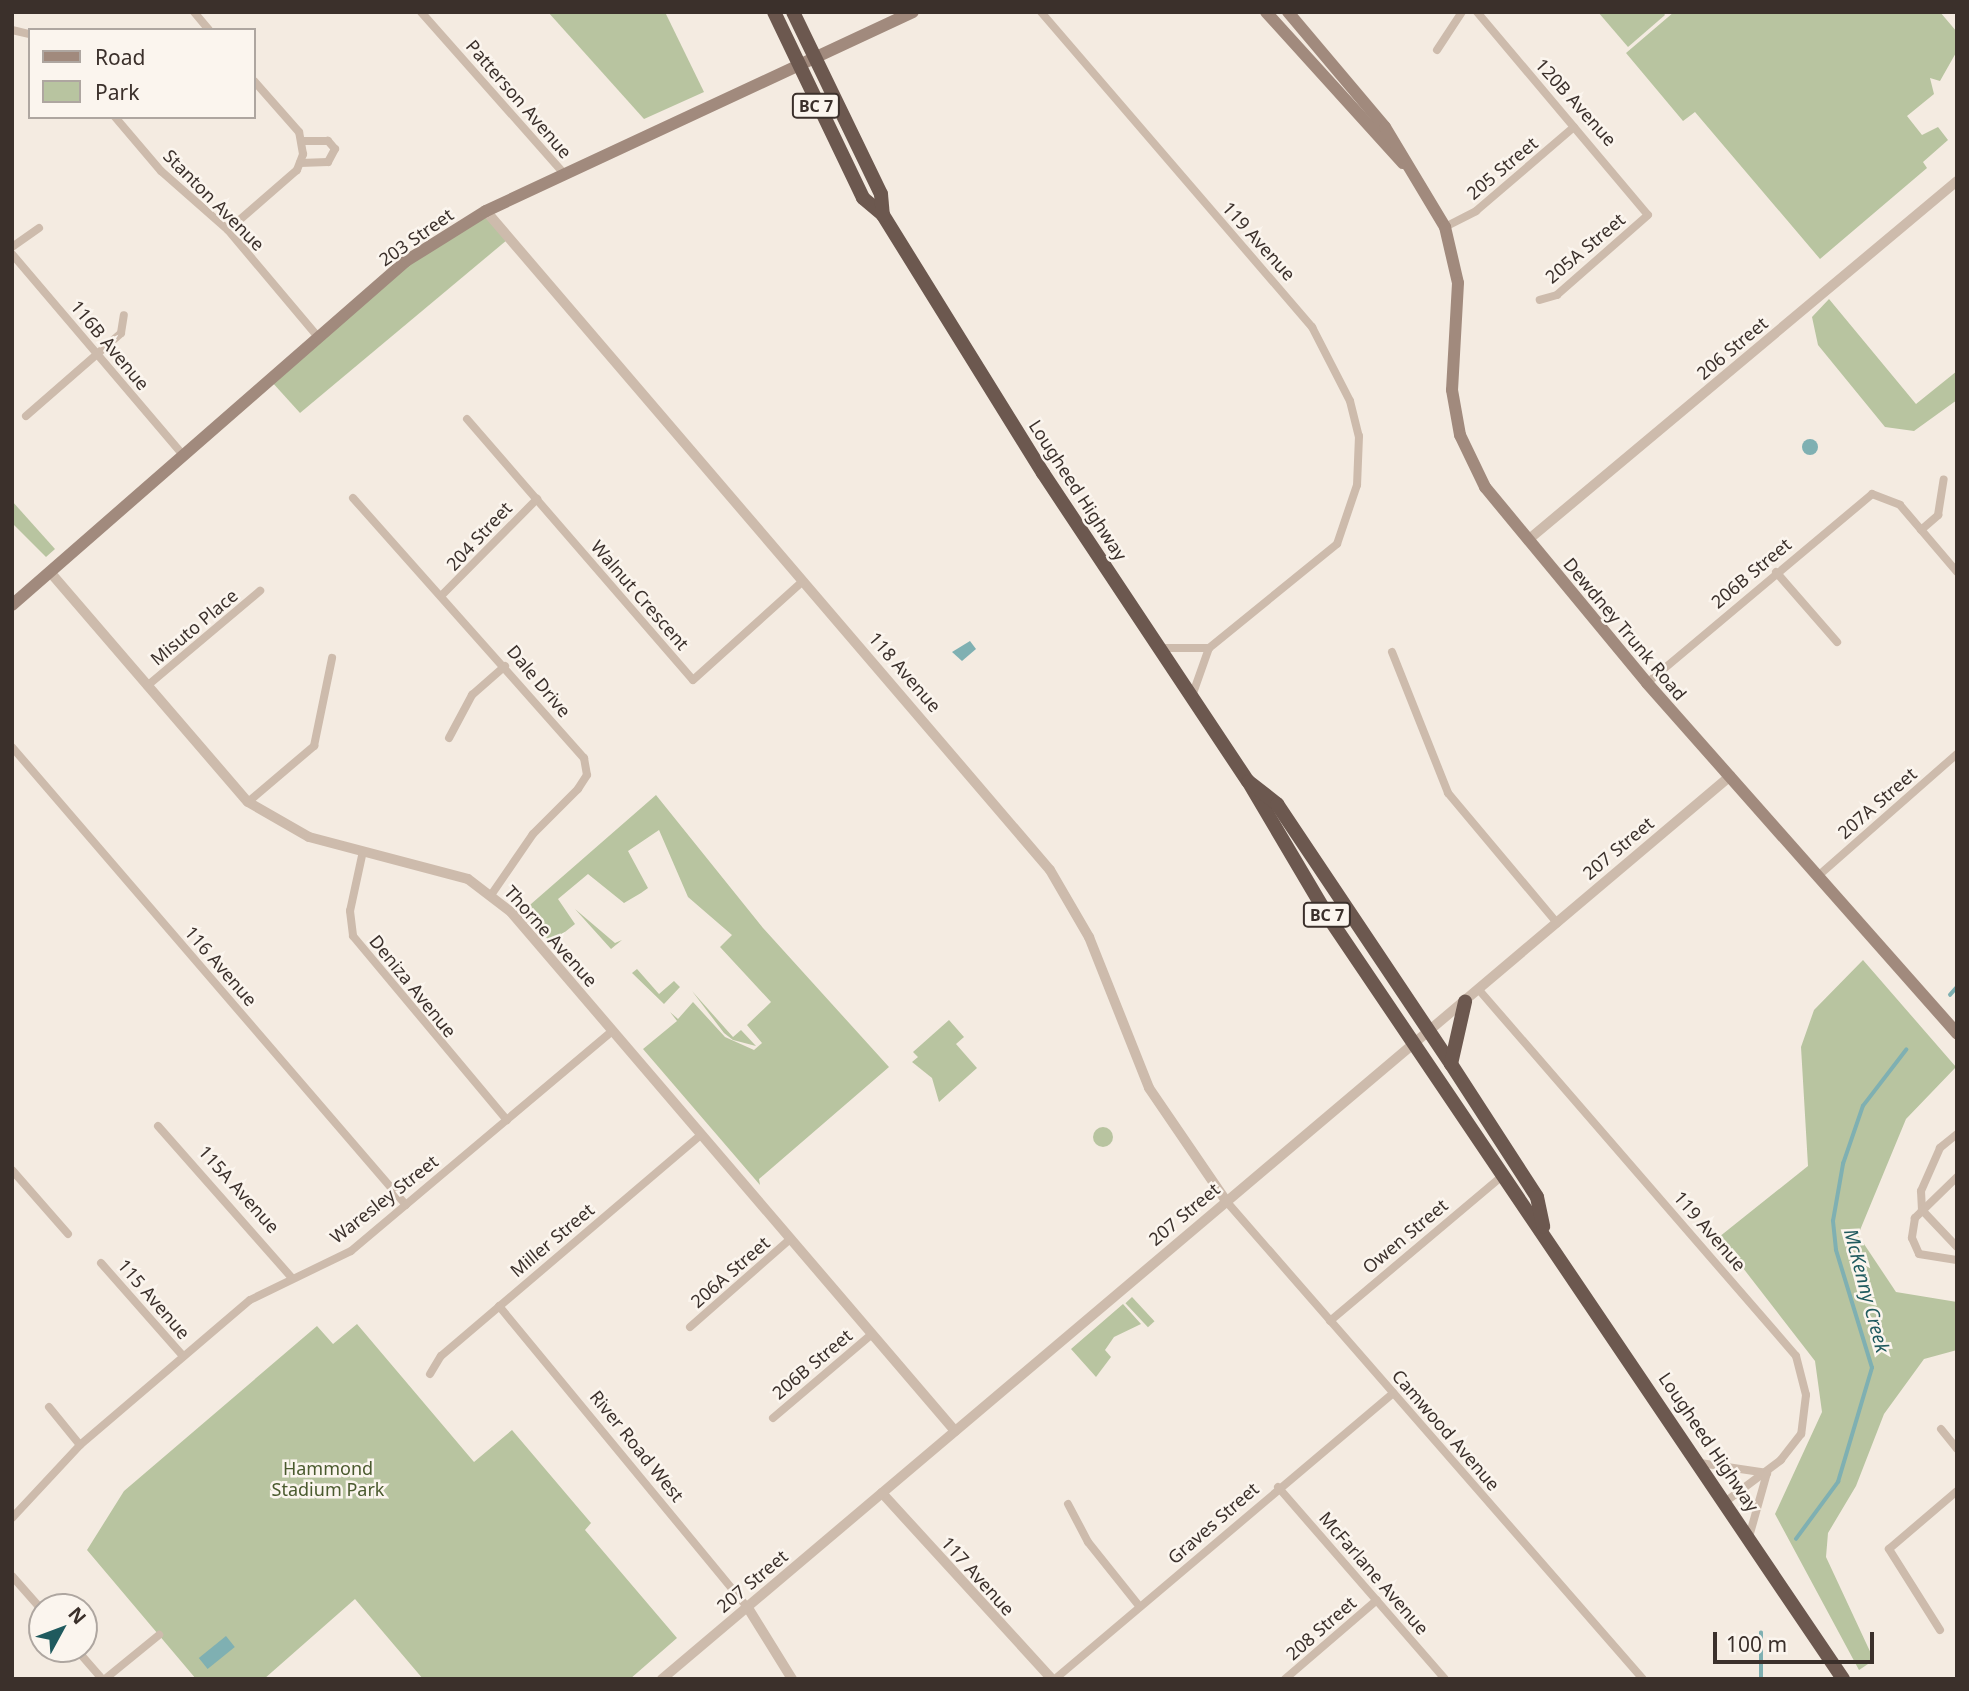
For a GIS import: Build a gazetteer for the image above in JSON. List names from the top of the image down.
{
  "streets": {
    "highway": ["BC 7", "Lougheed Highway"],
    "main road": ["203 Street", "Dewdney Trunk Road"],
    "street": [
      "Patterson Avenue",
      "120B Avenue",
      "205 Street",
      "Stanton Avenue",
      "119 Avenue",
      "205A Street",
      "116B Avenue",
      "206 Street",
      "204 Street",
      "206B Street",
      "Walnut Crescent",
      "Misuto Place",
      "118 Avenue",
      "Dale Drive",
      "207A Street",
      "207 Street",
      "Thorne Avenue",
      "116 Avenue",
      "Deniza Avenue",
      "115A Avenue",
      "Waresley Street",
      "Owen Street",
      "Miller Street",
      "206A Street",
      "115 Avenue",
      "Camwood Avenue",
      "River Road West",
      "Graves Street",
      "McFarlane Avenue",
      "117 Avenue",
      "208 Street"
    ]
  },
  "crossings": [
    ["Patterson Avenue", "203 Street"],
    ["120B Avenue", "205 Street"],
    ["120B Avenue", "205A Street"],
    ["205 Street", "Dewdney Trunk Road"],
    ["Stanton Avenue", "203 Street"],
    ["203 Street", "116B Avenue"],
    ["203 Street", "Lougheed Highway"],
    ["203 Street", "118 Avenue"],
    ["203 Street", "Thorne Avenue"],
    ["119 Avenue", "Lougheed Highway"],
    ["119 Avenue", "207 Street"],
    ["206 Street", "Dewdney Trunk Road"],
    ["Lougheed Highway", "207 Street"],
    ["Lougheed Highway", "Owen Street"],
    ["204 Street", "Walnut Crescent"],
    ["204 Street", "Dale Drive"],
    ["206B Street", "Dewdney Trunk Road"],
    ["206B Street", "Thorne Avenue"],
    ["Walnut Crescent", "118 Avenue"],
    ["Misuto Place", "Thorne Avenue"],
    ["Dewdney Trunk Road", "207A Street"],
    ["Dewdney Trunk Road", "207 Street"],
    ["118 Avenue", "207 Street"],
    ["118 Avenue", "Camwood Avenue"],
    ["Dale Drive", "Thorne Avenue"],
    ["207 Street", "Thorne Avenue"],
    ["207 Street", "Camwood Avenue"],
    ["207 Street", "River Road West"],
    ["207 Street", "117 Avenue"],
    ["Thorne Avenue", "Deniza Avenue"],
    ["Thorne Avenue", "Waresley Street"],
    ["Thorne Avenue", "Miller Street"],
    ["Thorne Avenue", "206A Street"],
    ["116 Avenue", "Waresley Street"],
    ["Deniza Avenue", "Waresley Street"],
    ["115A Avenue", "Waresley Street"],
    ["Waresley Street", "115 Avenue"],
    ["Owen Street", "Camwood Avenue"],
    ["Miller Street", "River Road West"],
    ["Camwood Avenue", "Graves Street"],
    ["Graves Street", "McFarlane Avenue"],
    ["Graves Street", "117 Avenue"],
    ["McFarlane Avenue", "208 Street"]
  ],
  "water": ["McKenny Creek"],
  "parks": ["Hammond Stadium Park"],
  "legend": ["Road", "Park"],
  "scale_bar": "100 m",
  "north": "top right"
}
